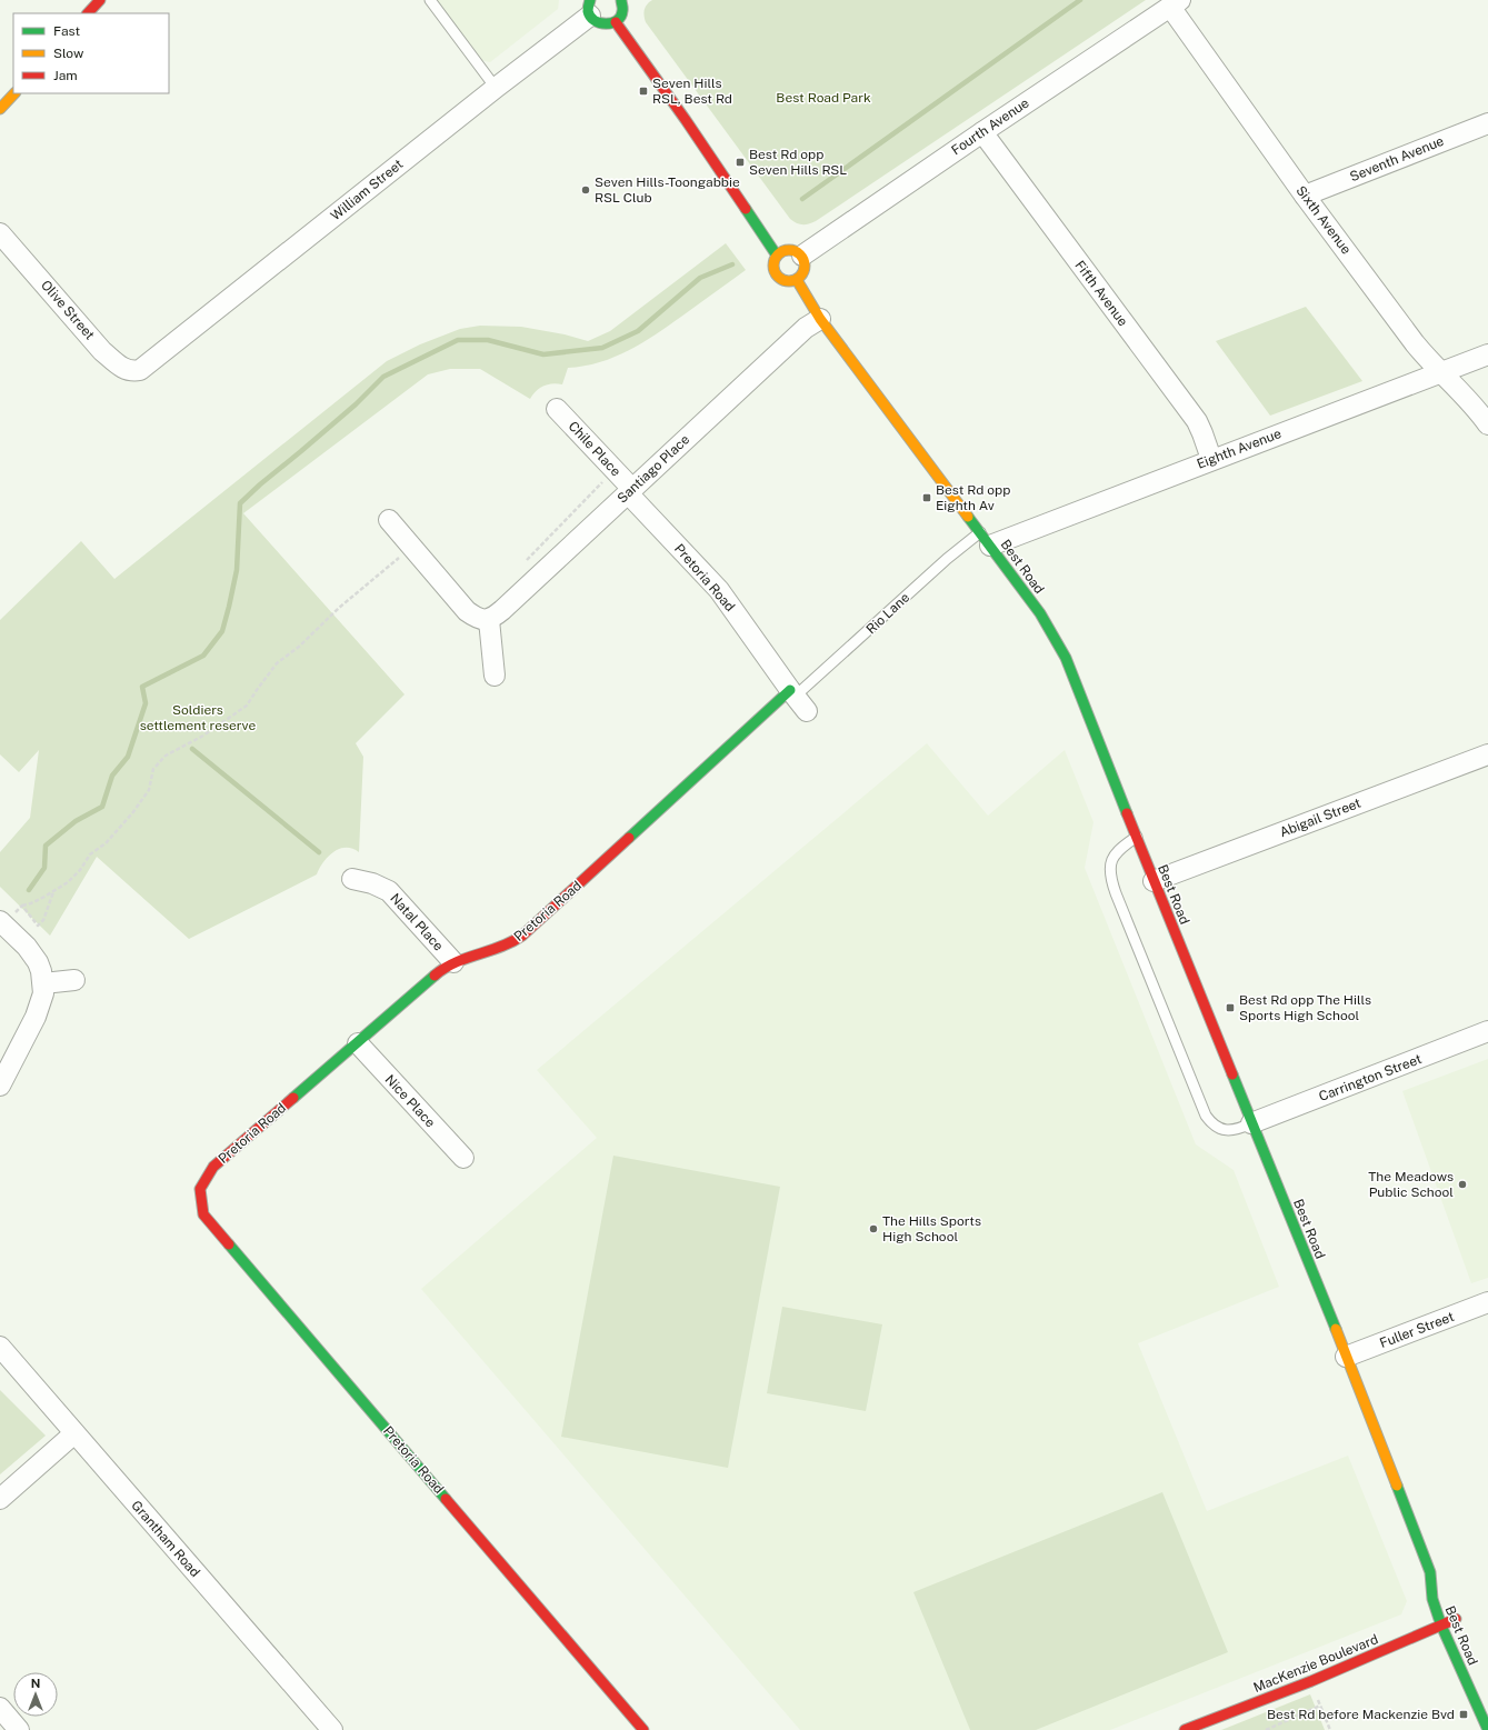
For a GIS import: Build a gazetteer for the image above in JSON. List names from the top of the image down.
{
  "streets": {
    "main road": ["Best Road", "Pretoria Road", "MacKenzie Boulevard"],
    "street": [
      "Fourth Avenue",
      "Seventh Avenue",
      "William Street",
      "Sixth Avenue",
      "Fifth Avenue",
      "Olive Street",
      "Chile Place",
      "Eighth Avenue",
      "Santiago Place",
      "Abigail Street",
      "Natal Place",
      "Carrington Street",
      "Nice Place",
      "Fuller Street",
      "Grantham Road"
    ],
    "lane": ["Rio Lane"]
  },
  "crossings": [
    ["Fourth Avenue", "Sixth Avenue"],
    ["Fourth Avenue", "Fifth Avenue"],
    ["Fourth Avenue", "Best Road"],
    ["Seventh Avenue", "Sixth Avenue"],
    ["William Street", "Olive Street"],
    ["Sixth Avenue", "Eighth Avenue"],
    ["Fifth Avenue", "Eighth Avenue"],
    ["Chile Place", "Santiago Place"],
    ["Chile Place", "Pretoria Road"],
    ["Eighth Avenue", "Best Road"],
    ["Eighth Avenue", "Rio Lane"],
    ["Santiago Place", "Best Road"],
    ["Santiago Place", "Pretoria Road"],
    ["Best Road", "Rio Lane"],
    ["Best Road", "Abigail Street"],
    ["Best Road", "Carrington Street"],
    ["Best Road", "Fuller Street"],
    ["Best Road", "MacKenzie Boulevard"],
    ["Pretoria Road", "Rio Lane"],
    ["Pretoria Road", "Natal Place"],
    ["Pretoria Road", "Nice Place"]
  ],
  "parks": ["Best Road Park", "Soldiers settlement reserve"],
  "places": {
    "transit": [
      "Seven Hills RSL, Best Rd",
      "Best Rd opp Seven Hills RSL",
      "Best Rd opp Eighth Av",
      "Best Rd opp The Hills Sports High School",
      "Best Rd before Mackenzie Bvd"
    ],
    "other": ["Seven Hills-Toongabbie RSL Club", "The Meadows Public School", "The Hills Sports High School"]
  },
  "legend": ["Fast", "Slow", "Jam"],
  "north": "top"
}
